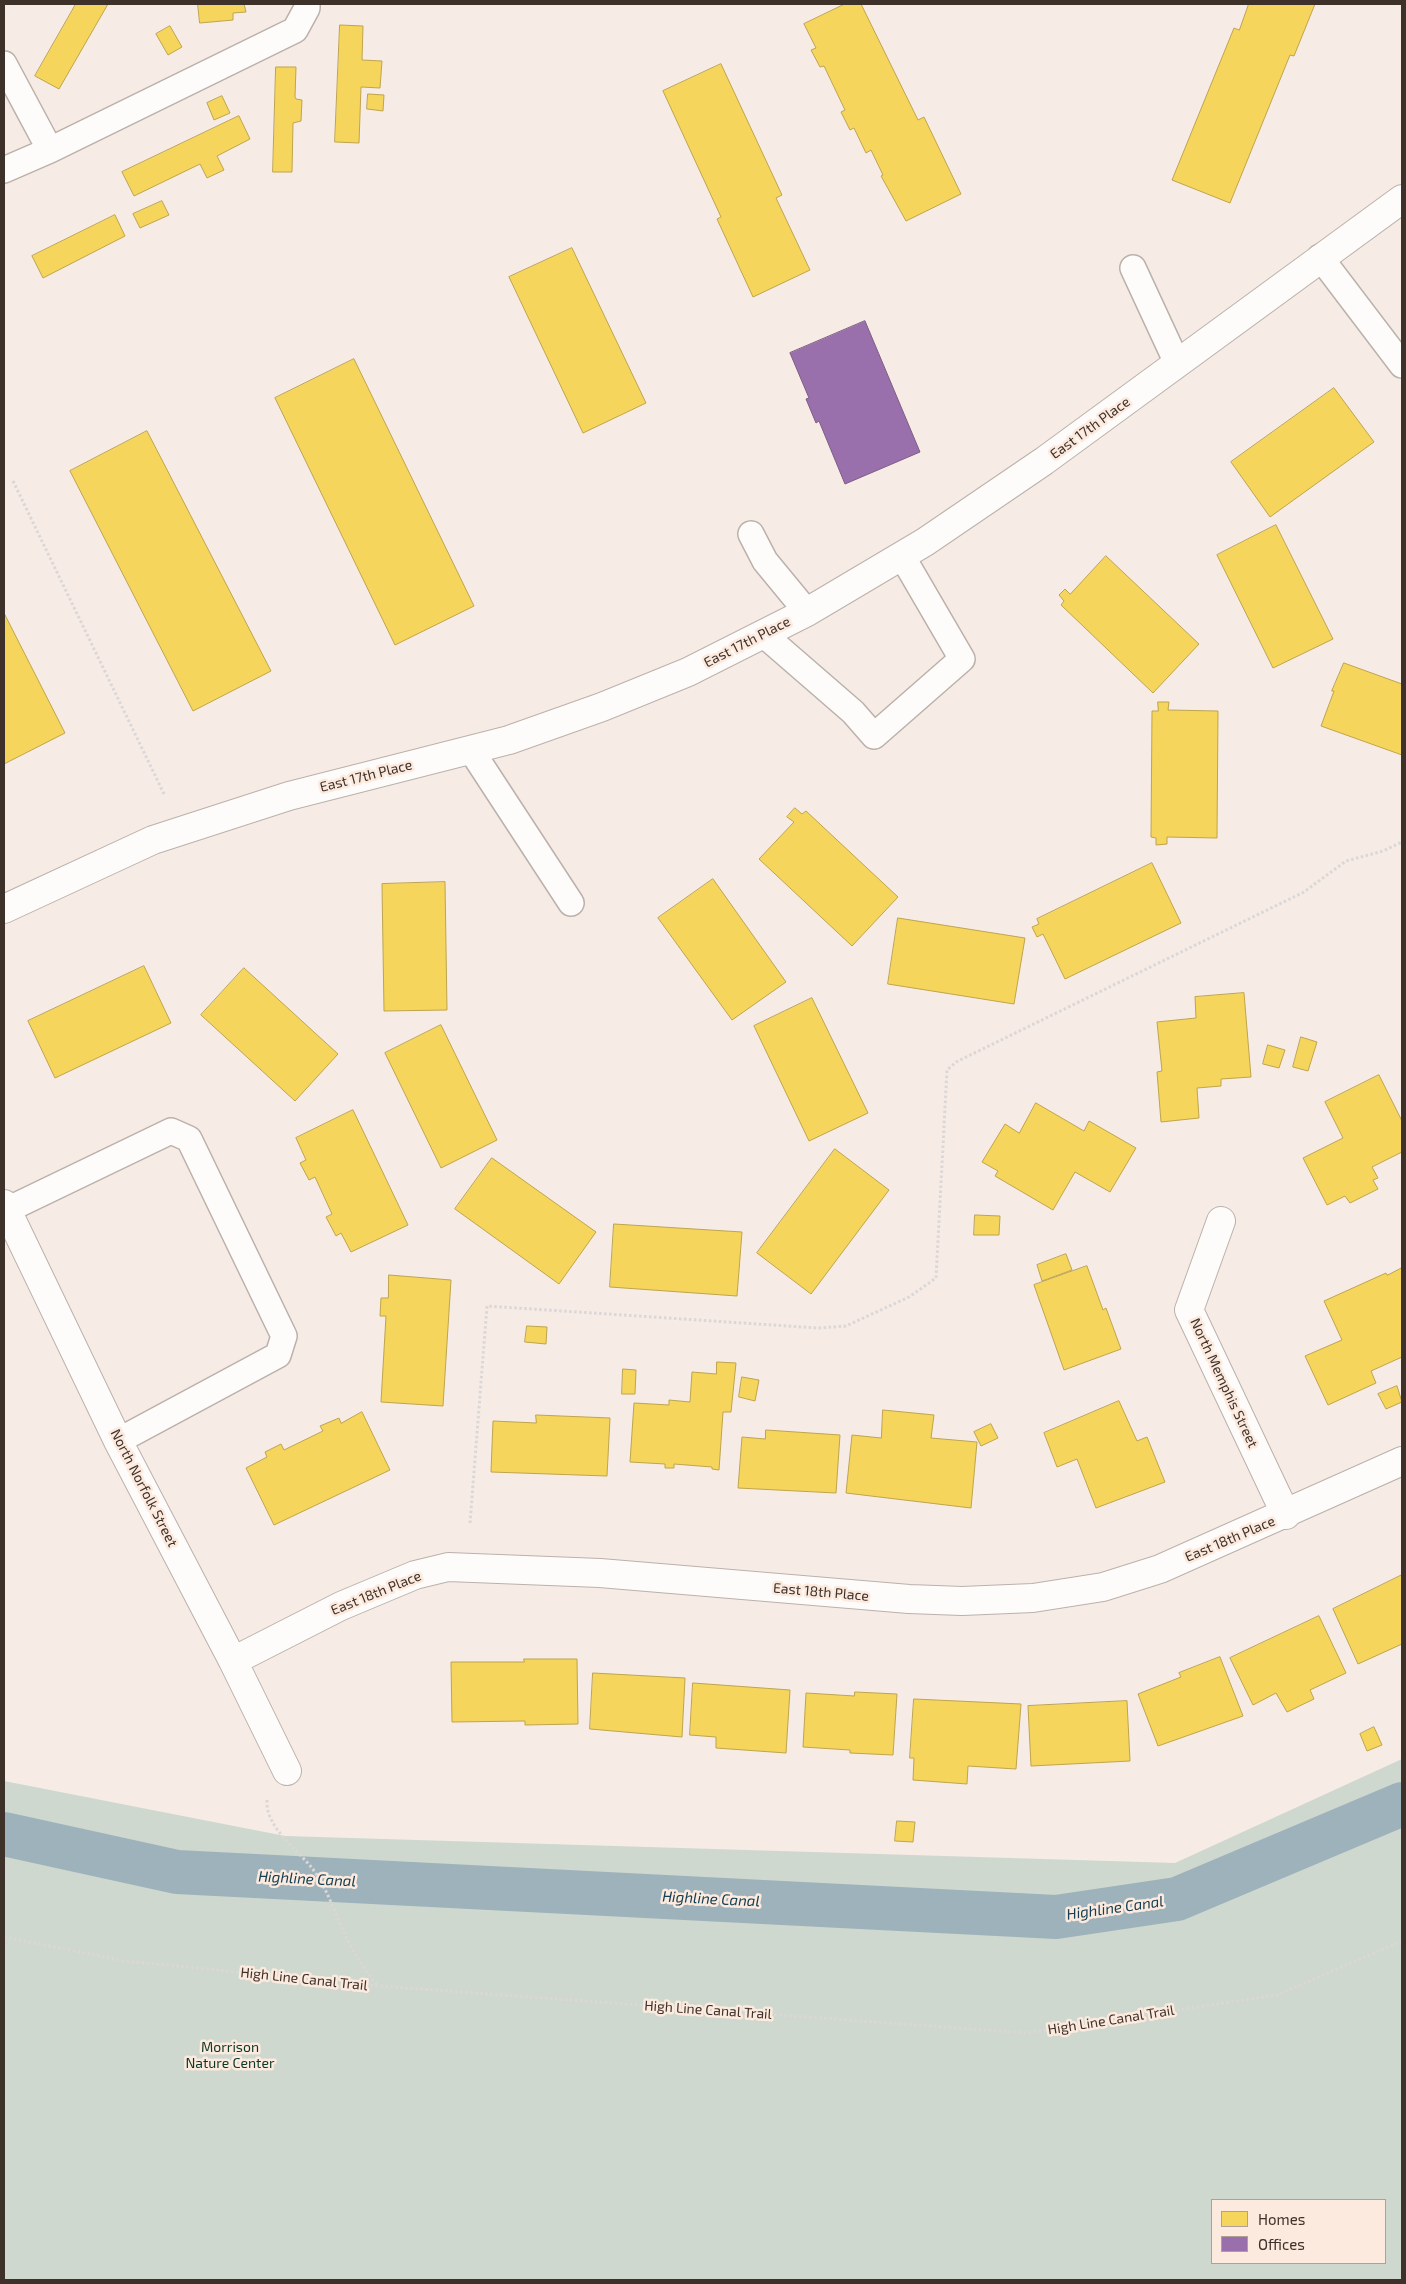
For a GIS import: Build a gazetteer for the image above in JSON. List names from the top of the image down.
{
  "streets": {
    "street": [
      "East 17th Place",
      "North Memphis Street",
      "North Norfolk Street",
      "East 18th Place"
    ],
    "path": ["High Line Canal Trail"]
  },
  "crossings": [
    ["North Memphis Street", "East 18th Place"],
    ["North Norfolk Street", "East 18th Place"]
  ],
  "water": ["Highline Canal"],
  "parks": ["Morrison Nature Center"],
  "legend": ["Homes", "Offices"]
}
